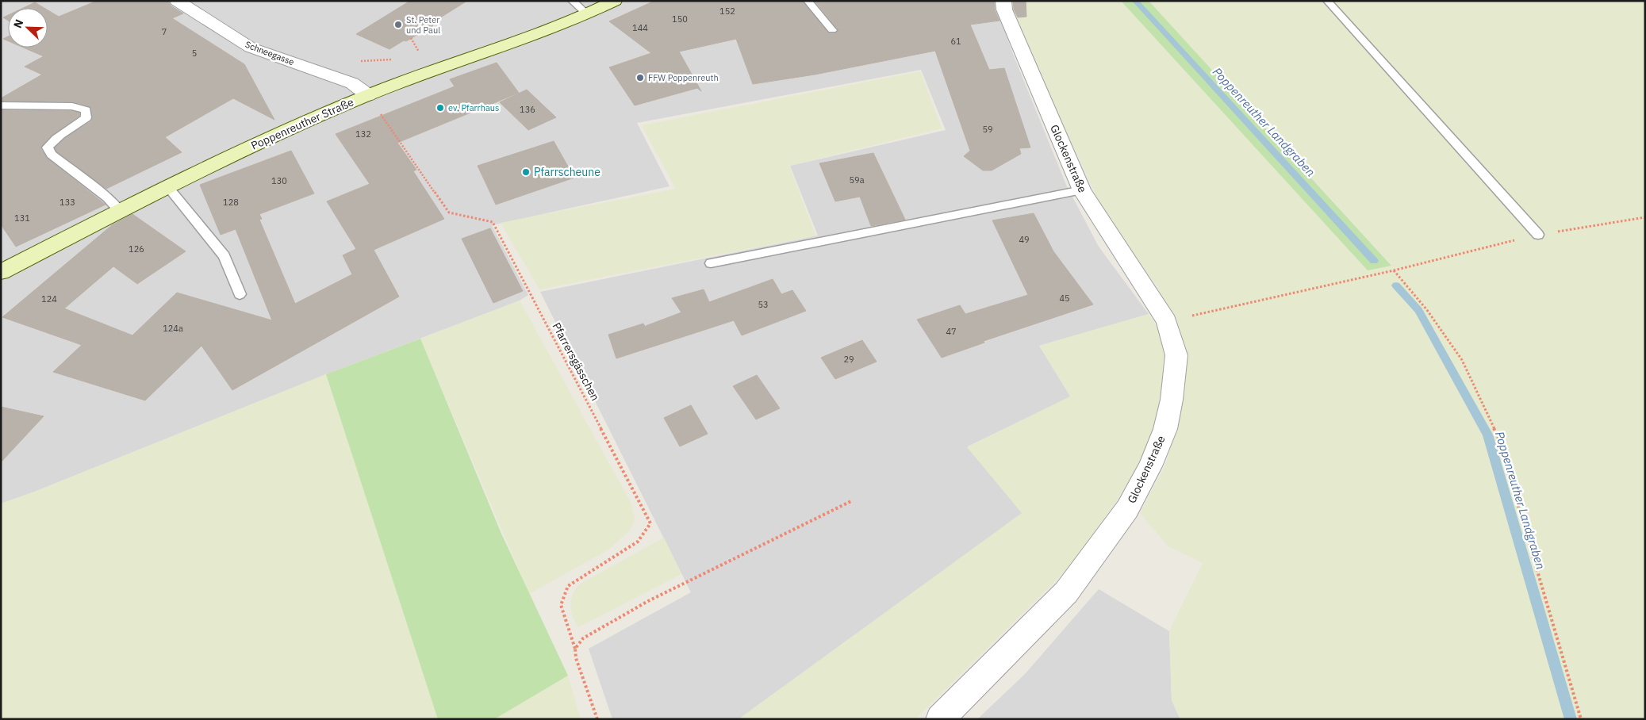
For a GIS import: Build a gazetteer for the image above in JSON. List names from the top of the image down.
{
  "streets": {
    "street": ["Schneegasse", "Poppenreuther Straße", "Glockenstraße"],
    "path": ["Pfarrersgässchen"]
  },
  "crossings": [
    ["Schneegasse", "Poppenreuther Straße"],
    ["Schneegasse", "Pfarrersgässchen"],
    ["Poppenreuther Straße", "Pfarrersgässchen"]
  ],
  "water": ["Poppenreuther Landgraben"],
  "places": [
    "St. Peter und Paul",
    "FFW Poppenreuth",
    "ev. Pfarrhaus",
    "Pfarrscheune"
  ],
  "house_numbers": [
    "152",
    "150",
    "144",
    "7",
    "61",
    "5",
    "136",
    "59",
    "132",
    "59a",
    "130",
    "133",
    "128",
    "131",
    "49",
    "126",
    "45",
    "124",
    "53",
    "124a",
    "47",
    "29"
  ],
  "north": "top left"
}
